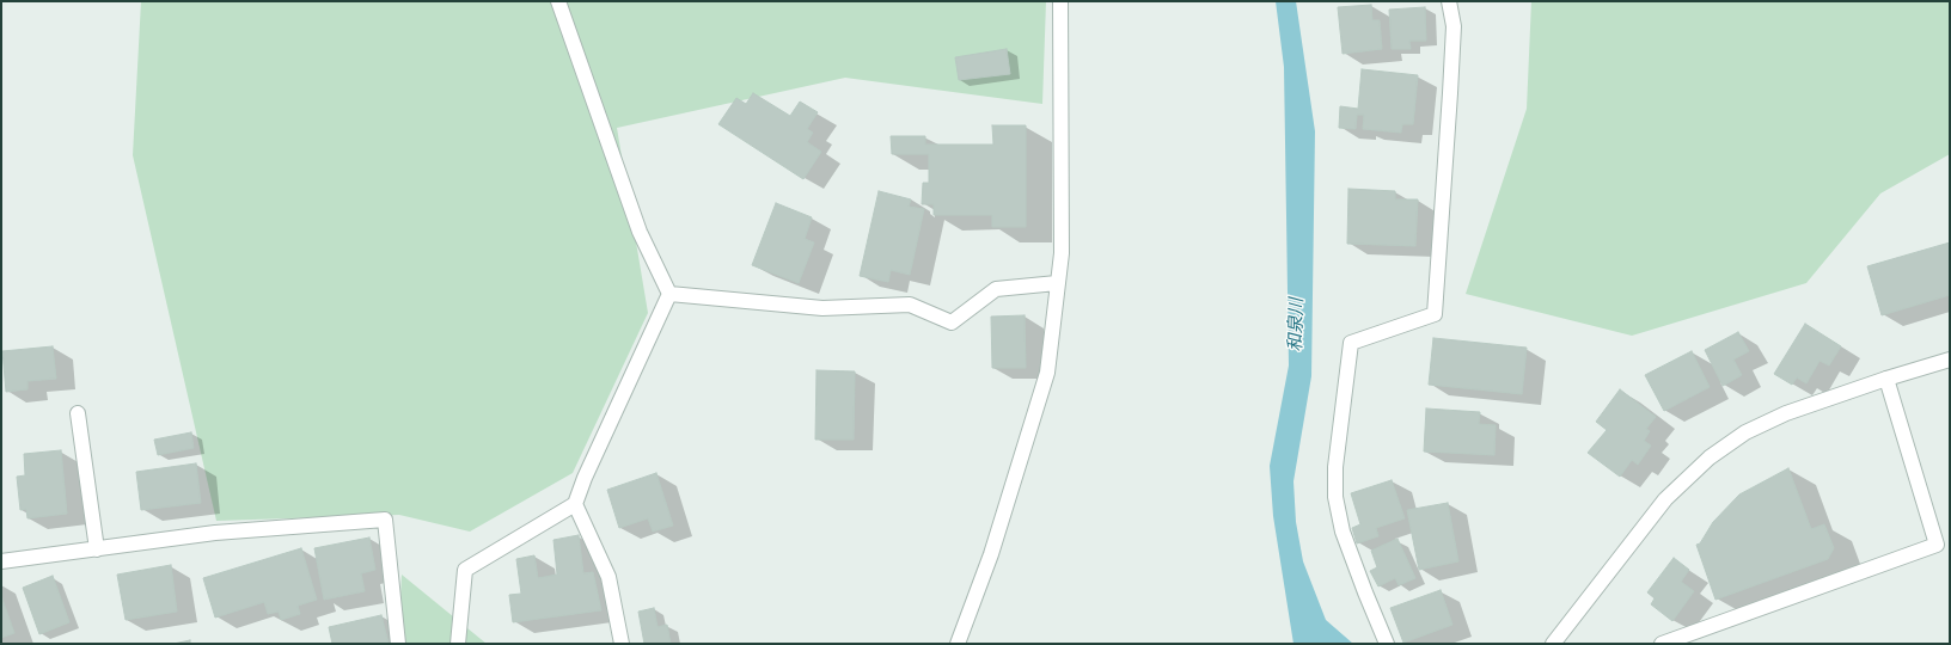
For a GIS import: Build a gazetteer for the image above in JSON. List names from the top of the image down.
{
  "water": ["和泉川"]
}
